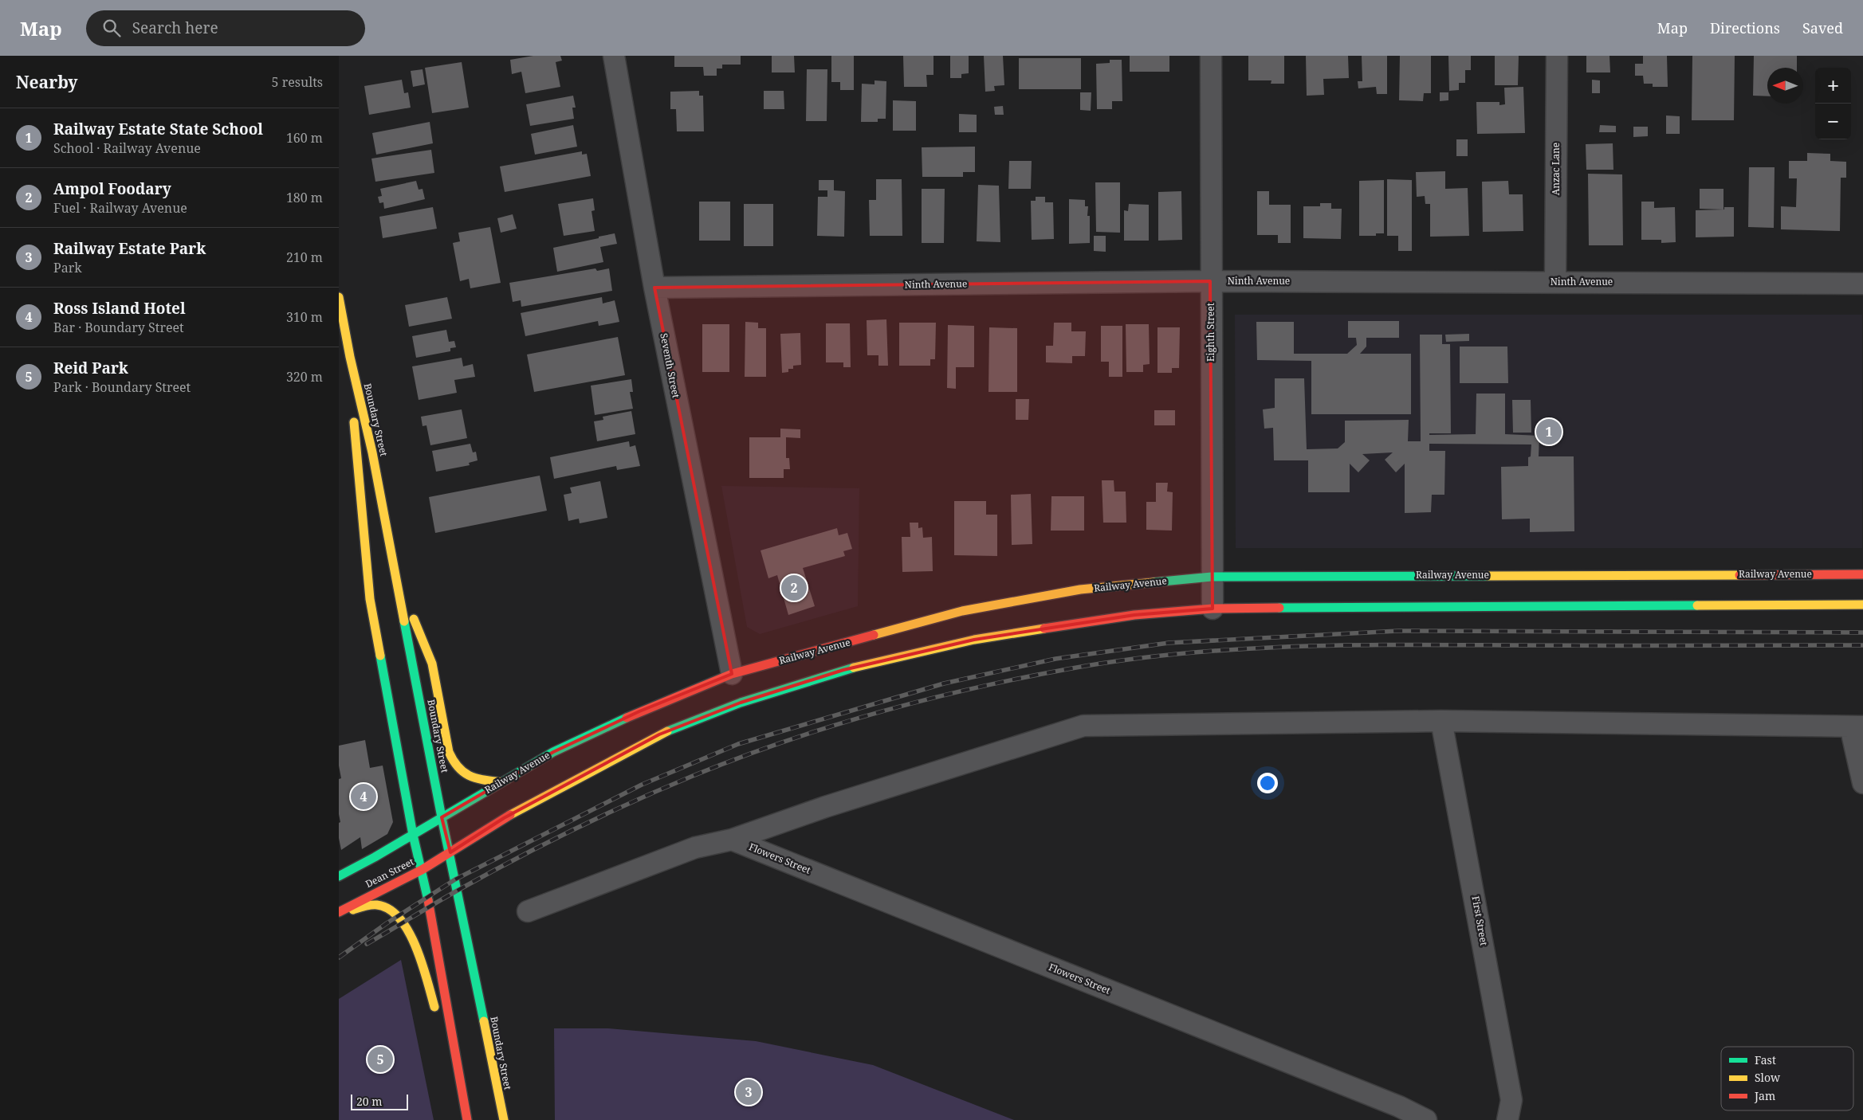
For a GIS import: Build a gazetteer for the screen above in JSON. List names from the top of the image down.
{
  "streets": {
    "main road": ["Boundary Street", "Railway Avenue", "Dean Street"],
    "street": [
      "Anzac Lane",
      "Ninth Avenue",
      "Eighth Street",
      "Seventh Street",
      "Flowers Street",
      "First Street"
    ]
  },
  "crossings": [
    ["Anzac Lane", "Ninth Avenue"],
    ["Ninth Avenue", "Eighth Street"],
    ["Ninth Avenue", "Seventh Street"],
    ["Eighth Street", "Railway Avenue"],
    ["Seventh Street", "Railway Avenue"],
    ["Boundary Street", "Railway Avenue"],
    ["Boundary Street", "Dean Street"],
    ["Railway Avenue", "Dean Street"]
  ],
  "legend": ["Fast", "Slow", "Jam"],
  "scale_bar": "20 m",
  "north": "left",
  "page": {
    "header": "Map",
    "search": "Search here",
    "nav": ["Map", "Directions", "Saved"],
    "heading": ["Nearby", "5 results"],
    "map_buttons": ["+", "−"],
    "list": [
      {
        "mark": "1",
        "name": "Railway Estate State School",
        "note": "School · Railway Avenue",
        "value": "160 m"
      },
      {
        "mark": "2",
        "name": "Ampol Foodary",
        "note": "Fuel · Railway Avenue",
        "value": "180 m"
      },
      {
        "mark": "3",
        "name": "Railway Estate Park",
        "note": "Park",
        "value": "210 m"
      },
      {
        "mark": "4",
        "name": "Ross Island Hotel",
        "note": "Bar · Boundary Street",
        "value": "310 m"
      },
      {
        "mark": "5",
        "name": "Reid Park",
        "note": "Park · Boundary Street",
        "value": "320 m"
      }
    ],
    "pins": [
      "1",
      "2",
      "4",
      "5",
      "3"
    ],
    "scale": "20 m"
  }
}
